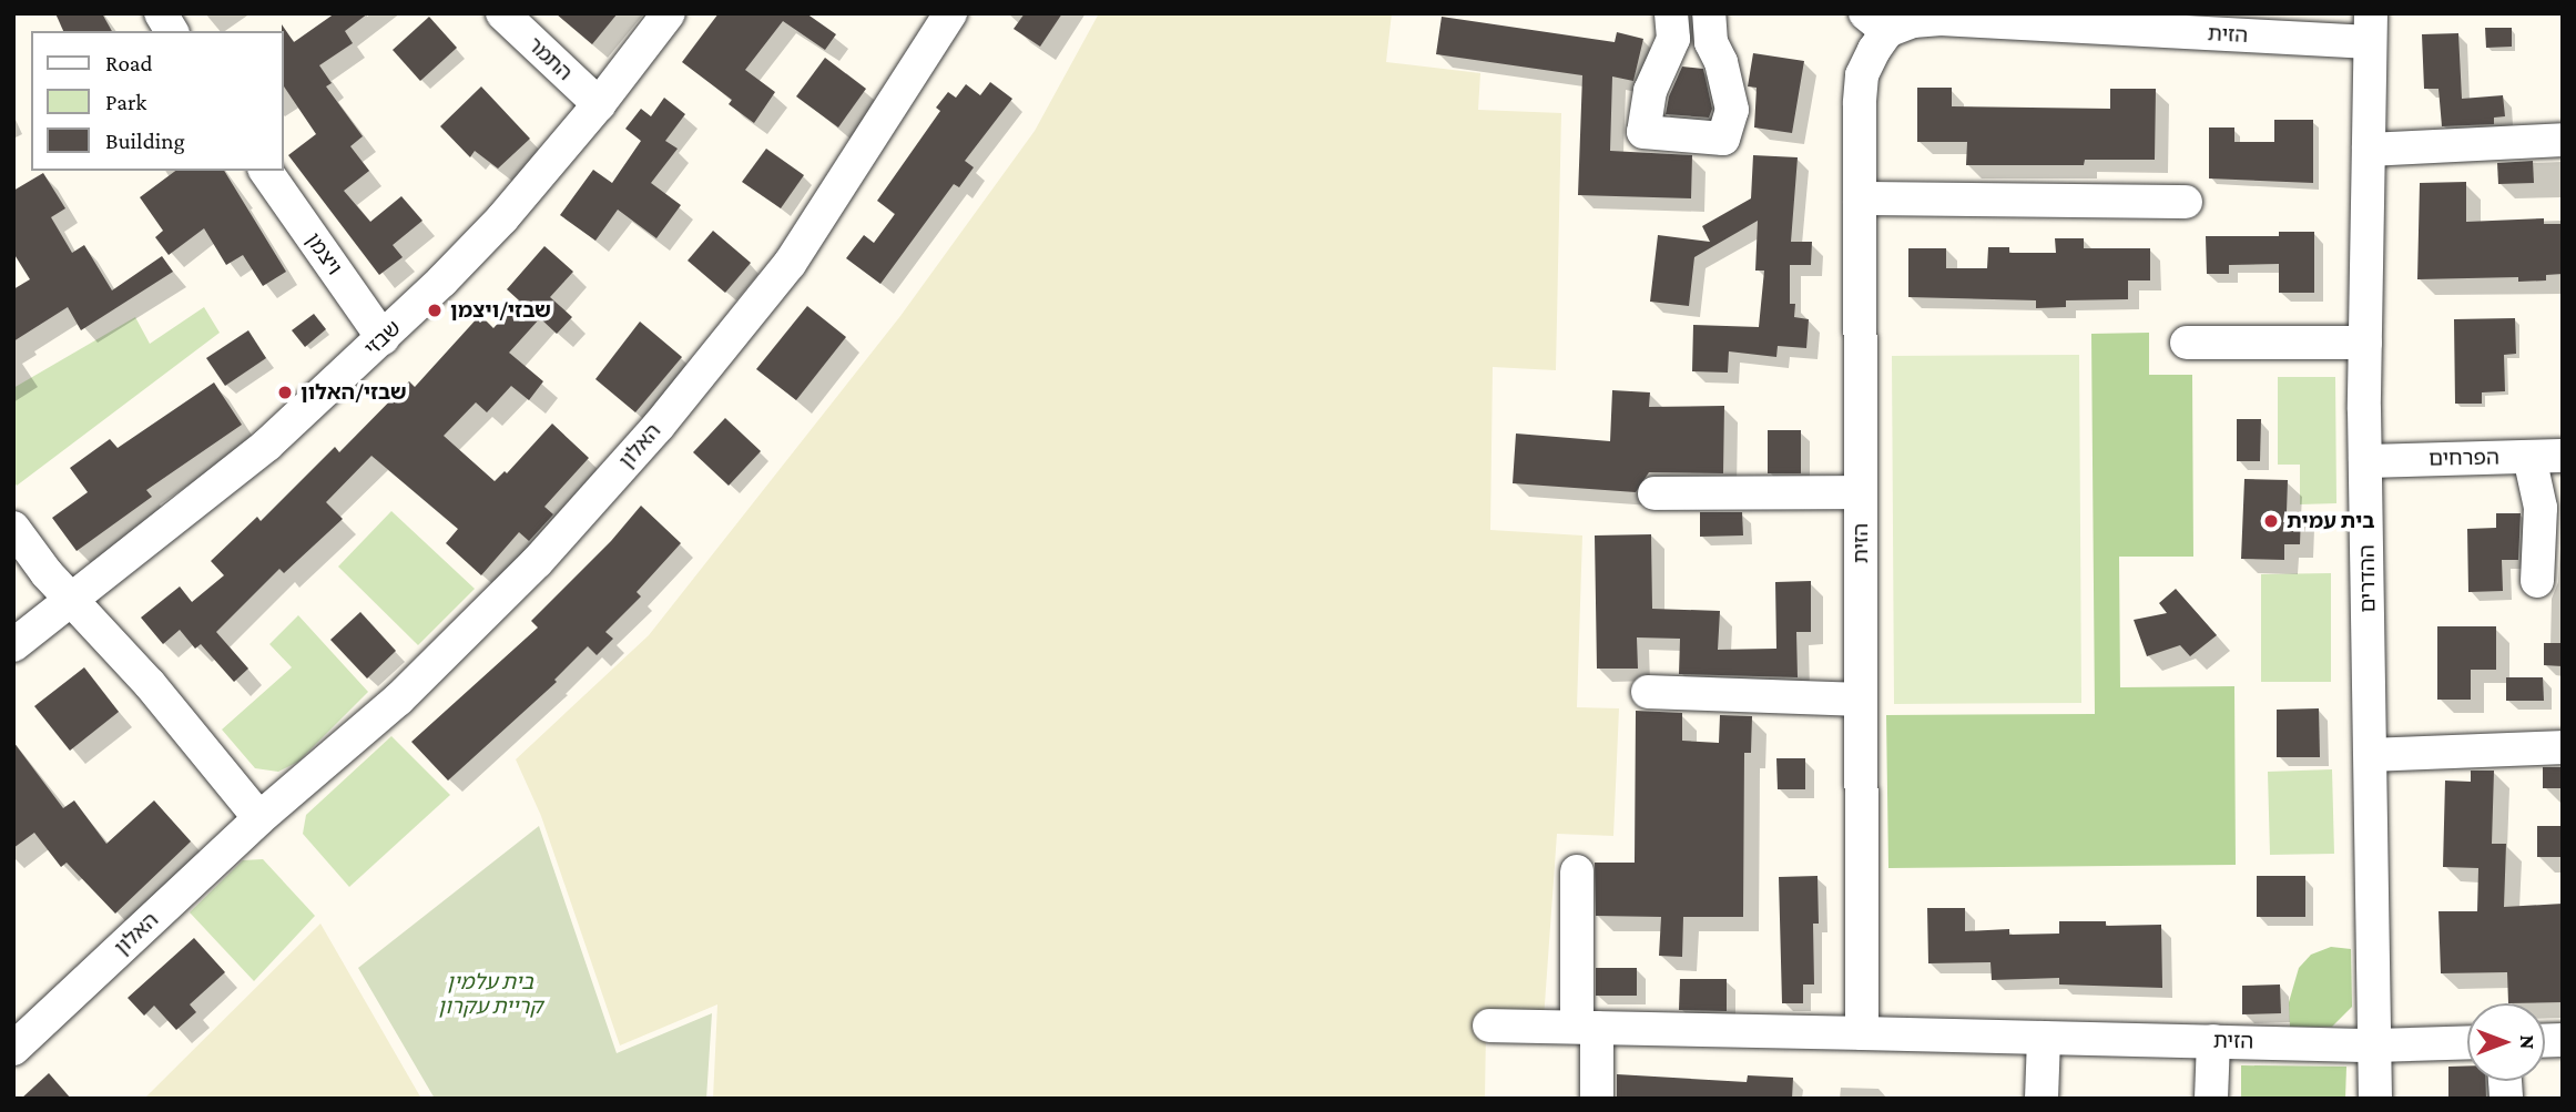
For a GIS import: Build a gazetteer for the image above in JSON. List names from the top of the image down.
{
  "streets": {
    "street": [
      "הזית",
      "התמר",
      "ויצמן",
      "שבזי",
      "האלון",
      "הפרחים",
      "ההדרים"
    ]
  },
  "crossings": [
    ["הזית", "ההדרים"],
    ["התמר", "שבזי"],
    ["ויצמן", "שבזי"],
    ["הפרחים", "ההדרים"]
  ],
  "parks": ["בית עלמין קריית עקרון"],
  "places": ["שבזי/ויצמן", "שבזי/האלון", "בית עמית"],
  "legend": ["Road", "Park", "Building"],
  "north": "right"
}
